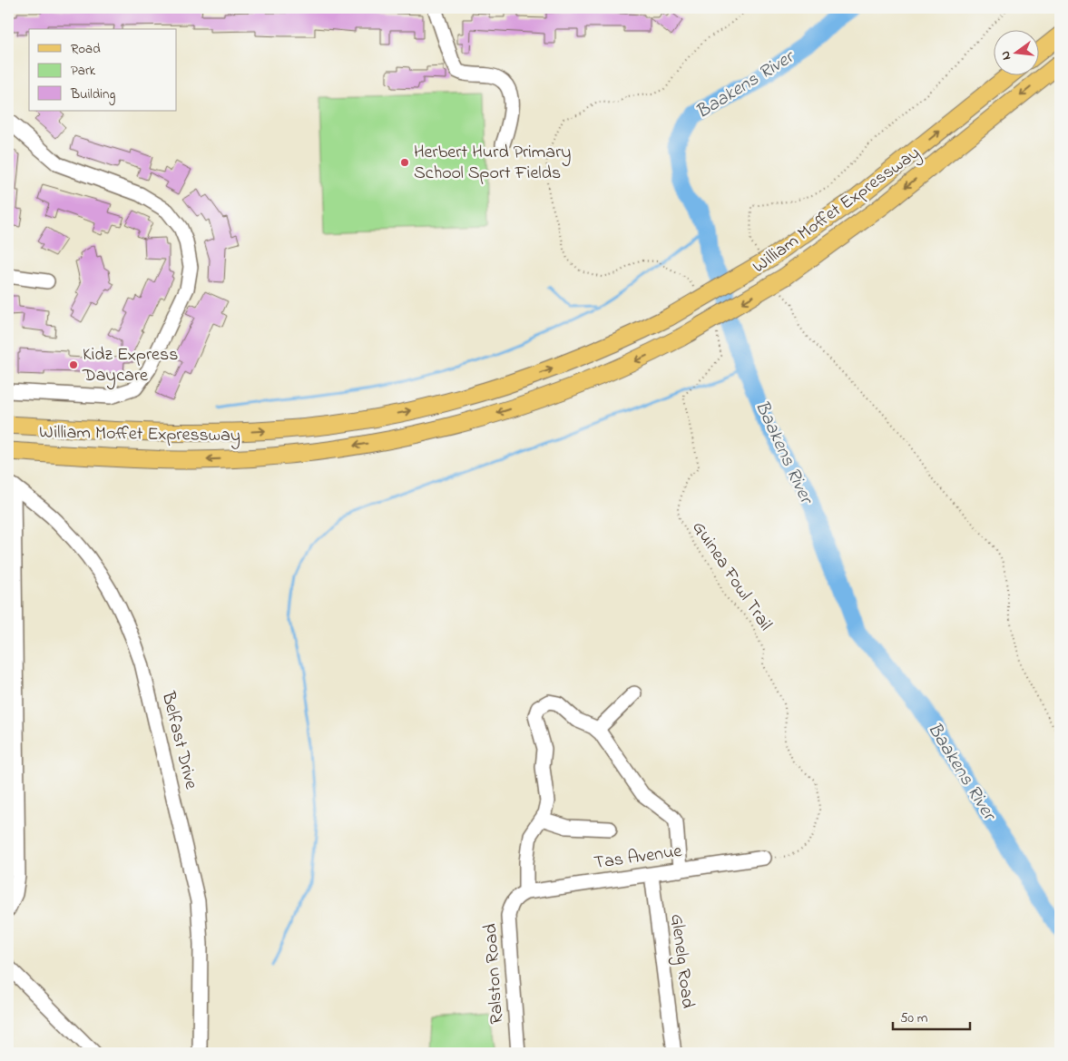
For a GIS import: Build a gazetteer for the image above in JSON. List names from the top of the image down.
{
  "streets": {
    "main road": ["William Moffet Expressway"],
    "street": [
      "Belfast Drive",
      "Tas Avenue",
      "Glenelg Road",
      "Ralston Road"
    ],
    "path": ["Guinea Fowl Trail"]
  },
  "crossings": [
    ["Guinea Fowl Trail", "Tas Avenue"],
    ["Tas Avenue", "Glenelg Road"],
    ["Tas Avenue", "Ralston Road"]
  ],
  "water": ["Baakens River"],
  "places": ["Herbert Hurd Primary School Sport Fields", "Kidz Express Daycare"],
  "legend": ["Road", "Park", "Building"],
  "scale_bar": "50 m",
  "north": "left"
}
